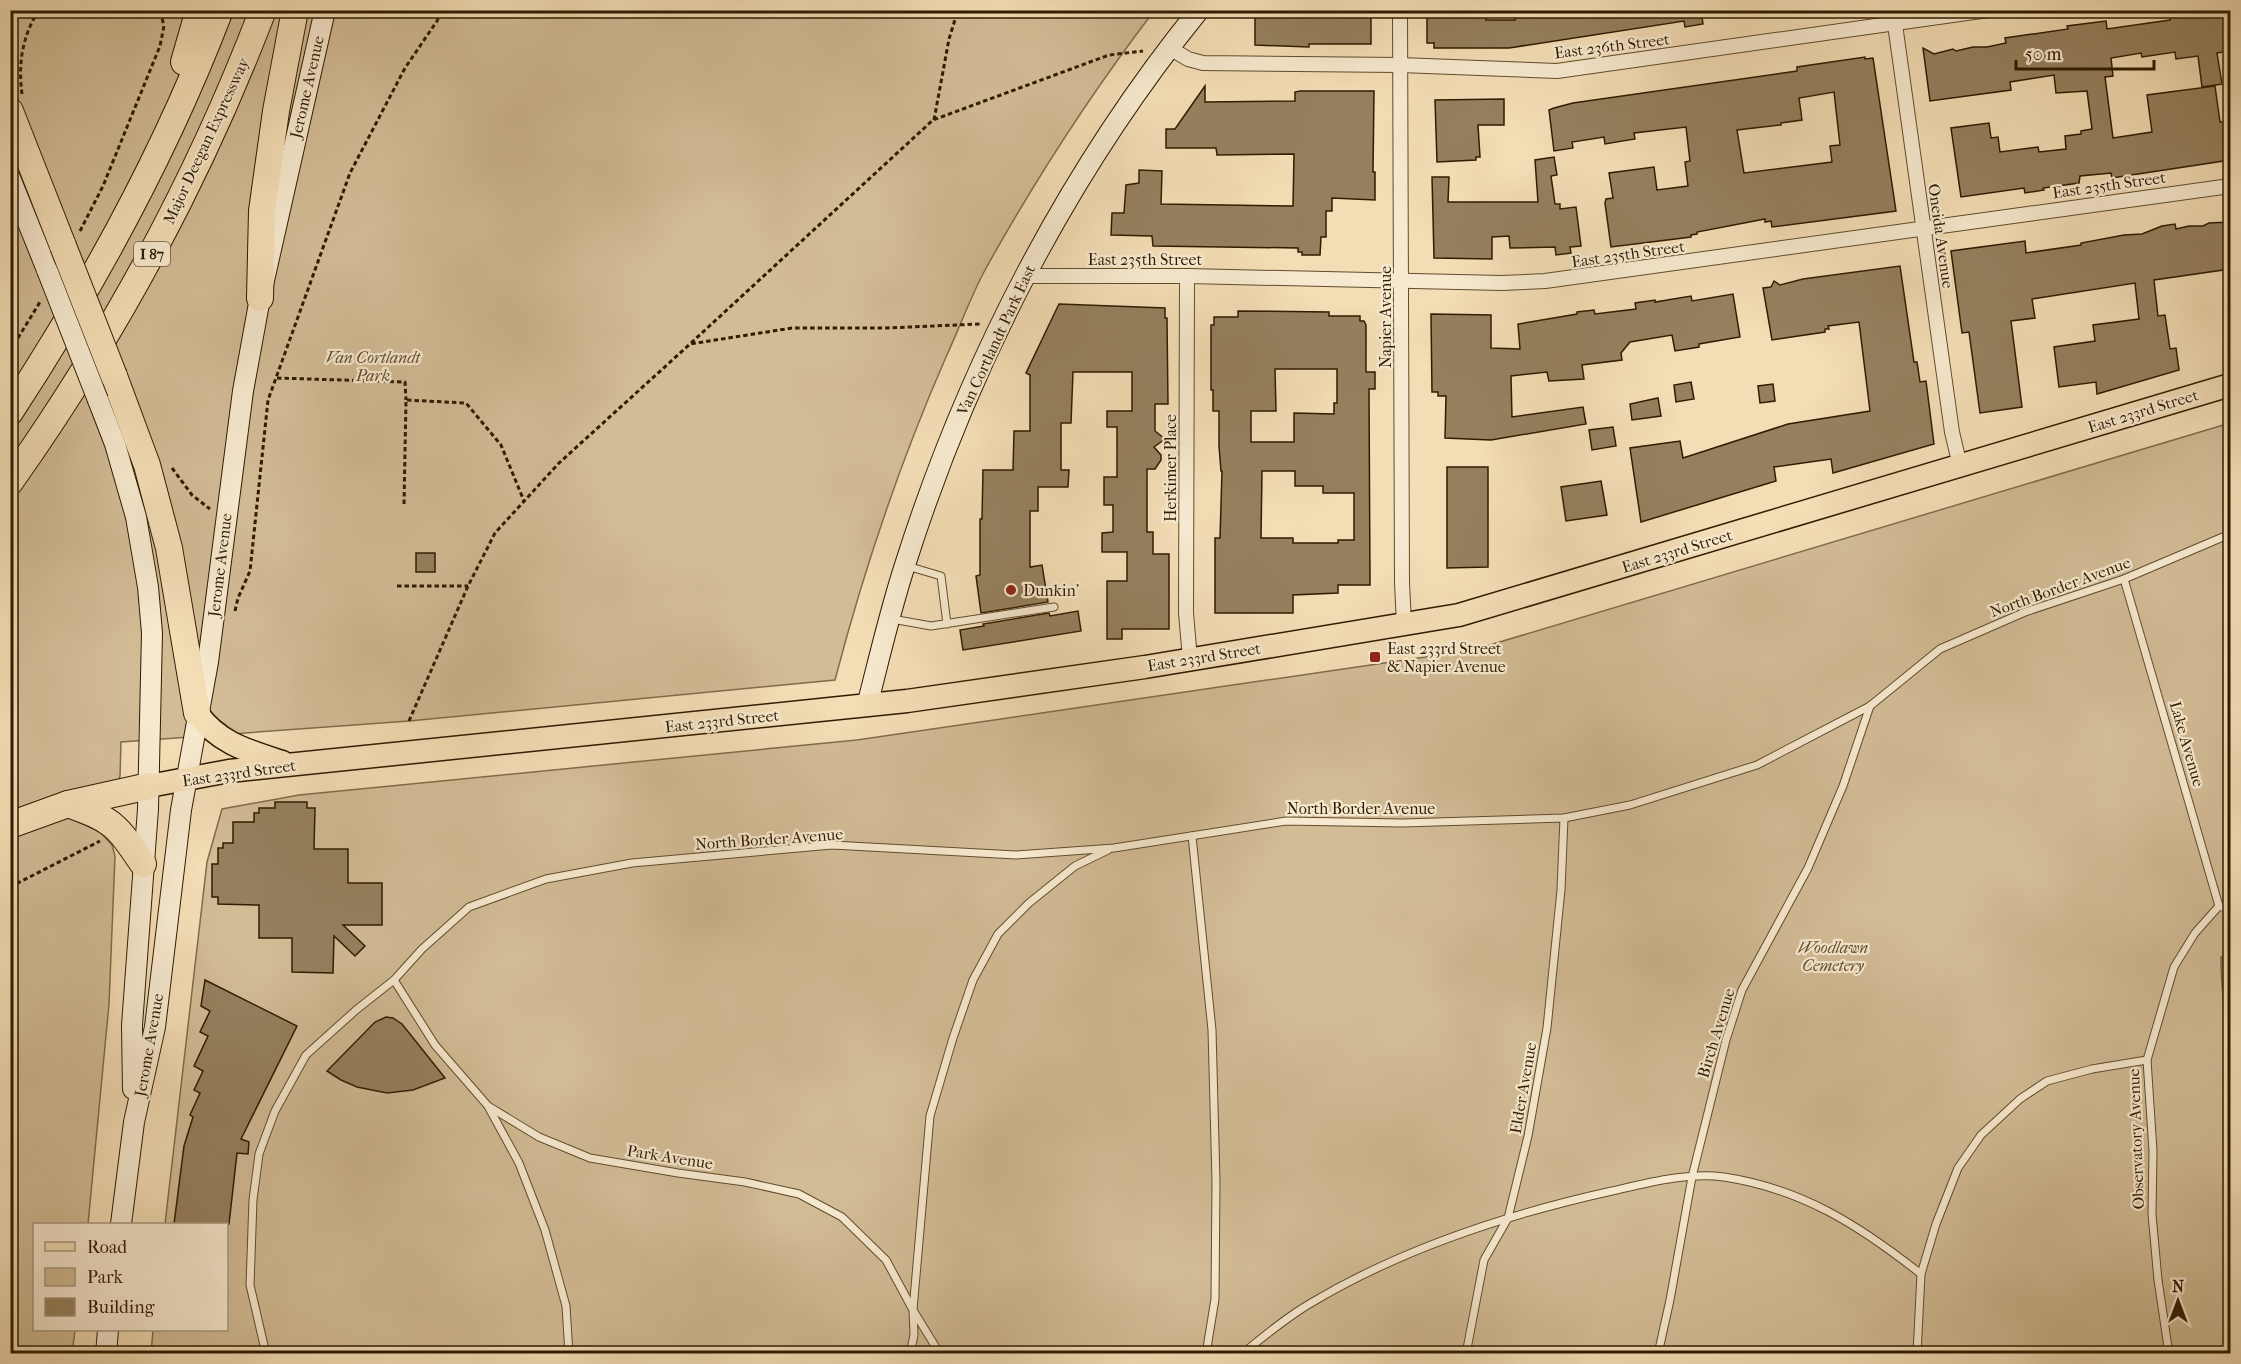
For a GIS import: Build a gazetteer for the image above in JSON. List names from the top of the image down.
{
  "streets": {
    "highway": ["Major Deegan Expressway", "I 87"],
    "main road": ["Jerome Avenue", "Van Cortlandt Park East", "East 233rd Street"],
    "street": [
      "East 236th Street",
      "East 235th Street",
      "Oneida Avenue",
      "Napier Avenue",
      "Herkimer Place"
    ],
    "lane": [
      "North Border Avenue",
      "Lake Avenue",
      "Birch Avenue",
      "Elder Avenue",
      "Observatory Avenue",
      "Park Avenue"
    ]
  },
  "crossings": [
    ["East 236th Street", "Oneida Avenue"],
    ["East 236th Street", "Napier Avenue"],
    ["East 236th Street", "Van Cortlandt Park East"],
    ["Jerome Avenue", "East 233rd Street"],
    ["East 235th Street", "Oneida Avenue"],
    ["East 235th Street", "Napier Avenue"],
    ["East 235th Street", "Van Cortlandt Park East"],
    ["East 235th Street", "Herkimer Place"],
    ["Oneida Avenue", "East 233rd Street"],
    ["Napier Avenue", "East 233rd Street"],
    ["Van Cortlandt Park East", "East 233rd Street"],
    ["East 233rd Street", "Herkimer Place"],
    ["North Border Avenue", "Lake Avenue"],
    ["North Border Avenue", "Birch Avenue"],
    ["North Border Avenue", "Elder Avenue"],
    ["North Border Avenue", "Park Avenue"],
    ["Lake Avenue", "Observatory Avenue"]
  ],
  "parks": ["Van Cortlandt Park", "Woodlawn Cemetery"],
  "places": {
    "other": ["Dunkin'"],
    "transit": ["East 233rd Street & Napier Avenue"]
  },
  "legend": ["Road", "Park", "Building"],
  "scale_bar": "50 m",
  "north": "top"
}
